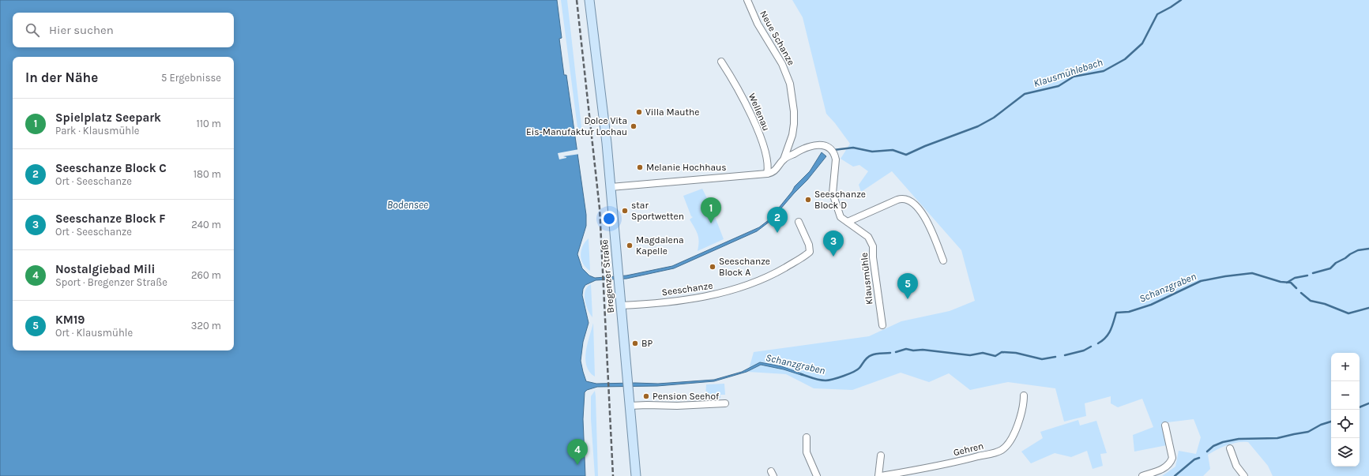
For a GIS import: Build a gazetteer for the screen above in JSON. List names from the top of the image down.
{
  "streets": {
    "main road": ["Bregenzer Straße"],
    "street": [
      "Neue Schanze",
      "Wellenau",
      "Klausmühle",
      "Seeschanze",
      "Gehren"
    ]
  },
  "crossings": [
    ["Neue Schanze", "Klausmühle"],
    ["Wellenau", "Klausmühle"],
    ["Bregenzer Straße", "Seeschanze"]
  ],
  "water": ["Klausmühlebach", "Bodensee", "Schanzgraben"],
  "places": [
    "Villa Mauthe",
    "Dolce Vita Eis-Manufaktur Lochau",
    "Melanie Hochhaus",
    "Seeschanze Block D",
    "star Sportwetten",
    "Magdalena Kapelle",
    "Seeschanze Block A",
    "BP",
    "Pension Seehof"
  ],
  "page": {
    "search": "Hier suchen",
    "heading": ["In der Nähe", "5 Ergebnisse"],
    "list": [
      {
        "mark": "1",
        "name": "Spielplatz Seepark",
        "note": "Park · Klausmühle",
        "value": "110 m"
      },
      {
        "mark": "2",
        "name": "Seeschanze Block C",
        "note": "Ort · Seeschanze",
        "value": "180 m"
      },
      {
        "mark": "3",
        "name": "Seeschanze Block F",
        "note": "Ort · Seeschanze",
        "value": "240 m"
      },
      {
        "mark": "4",
        "name": "Nostalgiebad Mili",
        "note": "Sport · Bregenzer Straße",
        "value": "260 m"
      },
      {
        "mark": "5",
        "name": "KM19",
        "note": "Ort · Klausmühle",
        "value": "320 m"
      }
    ],
    "pins": [
      "1",
      "2",
      "3",
      "5",
      "4"
    ],
    "map_buttons": ["+", "−"]
  }
}
